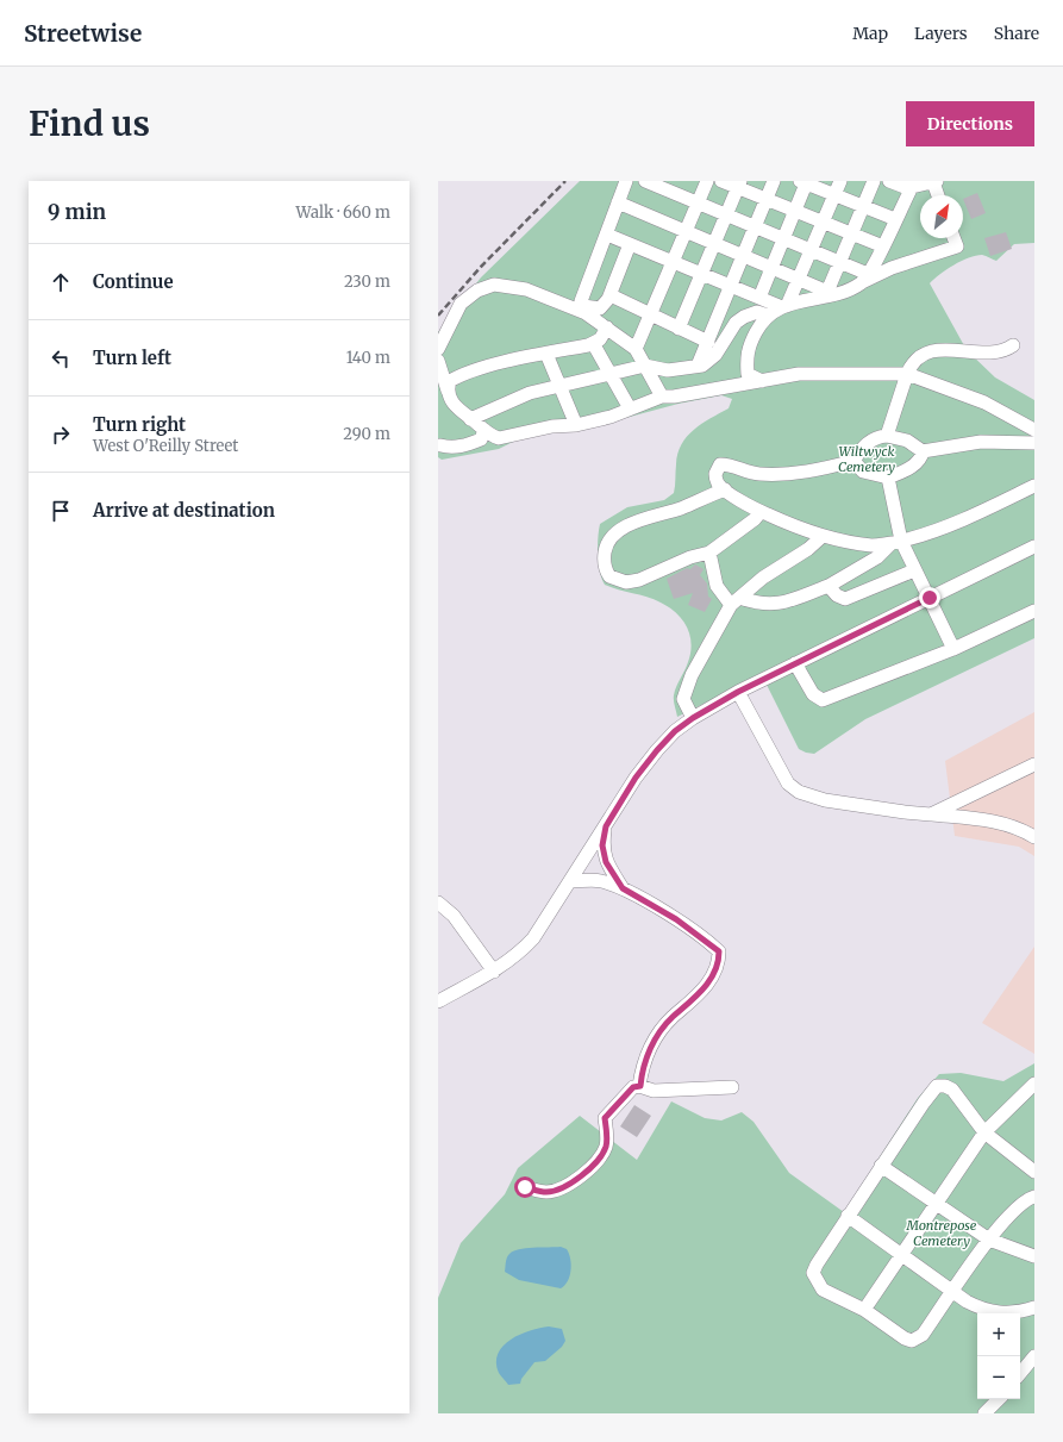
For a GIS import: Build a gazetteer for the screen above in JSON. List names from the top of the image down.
{
  "parks": ["Wiltwyck Cemetery", "Montrepose Cemetery"],
  "north": "top right",
  "page": {
    "header": "Streetwise",
    "nav": ["Map", "Layers", "Share"],
    "buttons": "Directions",
    "title": "Find us",
    "heading": ["9 min", "Walk · 660 m"],
    "list": [
      ["Continue", "230 m"],
      ["Turn left", "140 m"],
      ["Turn right", "West O'Reilly Street", "290 m"],
      "Arrive at destination"
    ],
    "map_buttons": ["+", "−"]
  }
}
